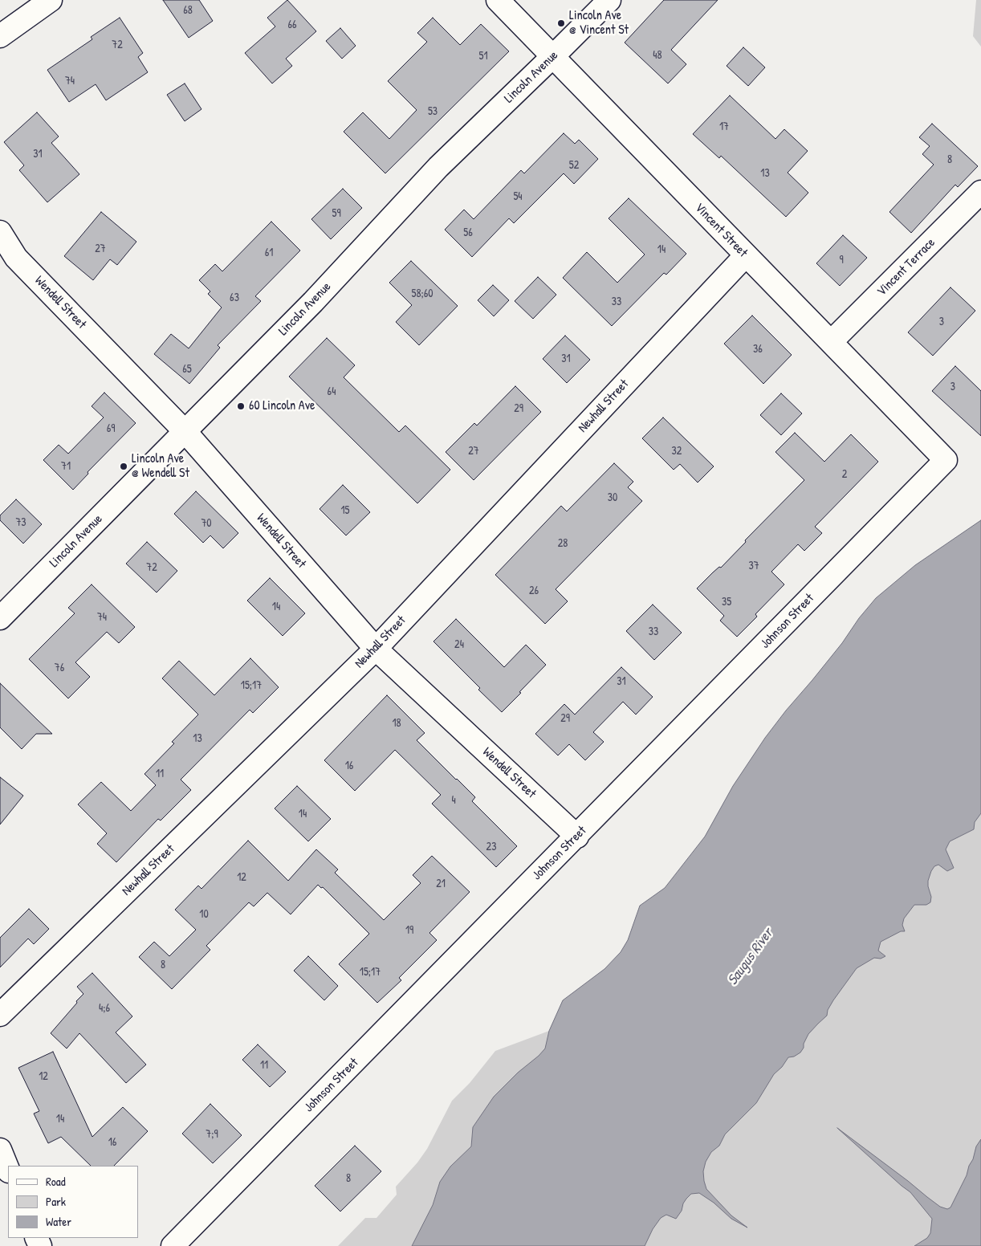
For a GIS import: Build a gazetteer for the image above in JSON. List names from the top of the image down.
{
  "streets": {
    "street": [
      "Lincoln Avenue",
      "Vincent Street",
      "Vincent Terrace",
      "Wendell Street",
      "Newhall Street",
      "Johnson Street"
    ]
  },
  "crossings": [
    ["Lincoln Avenue", "Vincent Street"],
    ["Lincoln Avenue", "Wendell Street"],
    ["Vincent Street", "Vincent Terrace"],
    ["Vincent Street", "Newhall Street"],
    ["Vincent Street", "Johnson Street"],
    ["Wendell Street", "Newhall Street"],
    ["Wendell Street", "Johnson Street"]
  ],
  "water": ["Saugus River"],
  "places": ["Lincoln Ave @ Vincent St", "60 Lincoln Ave", "Lincoln Ave @ Wendell St"],
  "house_numbers": [
    "68",
    "66",
    "72",
    "48",
    "51",
    "74",
    "53",
    "17",
    "31",
    "8",
    "52",
    "13",
    "54",
    "59",
    "56",
    "27",
    "14",
    "61",
    "9",
    "58;60",
    "63",
    "33",
    "3",
    "36",
    "31",
    "65",
    "3",
    "64",
    "29",
    "69",
    "27",
    "32",
    "71",
    "2",
    "30",
    "15",
    "73",
    "70",
    "28",
    "37",
    "72",
    "26",
    "35",
    "14",
    "74",
    "33",
    "24",
    "76",
    "31",
    "15;17",
    "29",
    "18",
    "13",
    "16",
    "11",
    "4",
    "14",
    "23",
    "12",
    "21",
    "10",
    "19",
    "8",
    "15;17",
    "4;6",
    "11",
    "12",
    "14",
    "7;9",
    "16",
    "8"
  ],
  "legend": ["Road", "Park", "Water"]
}
